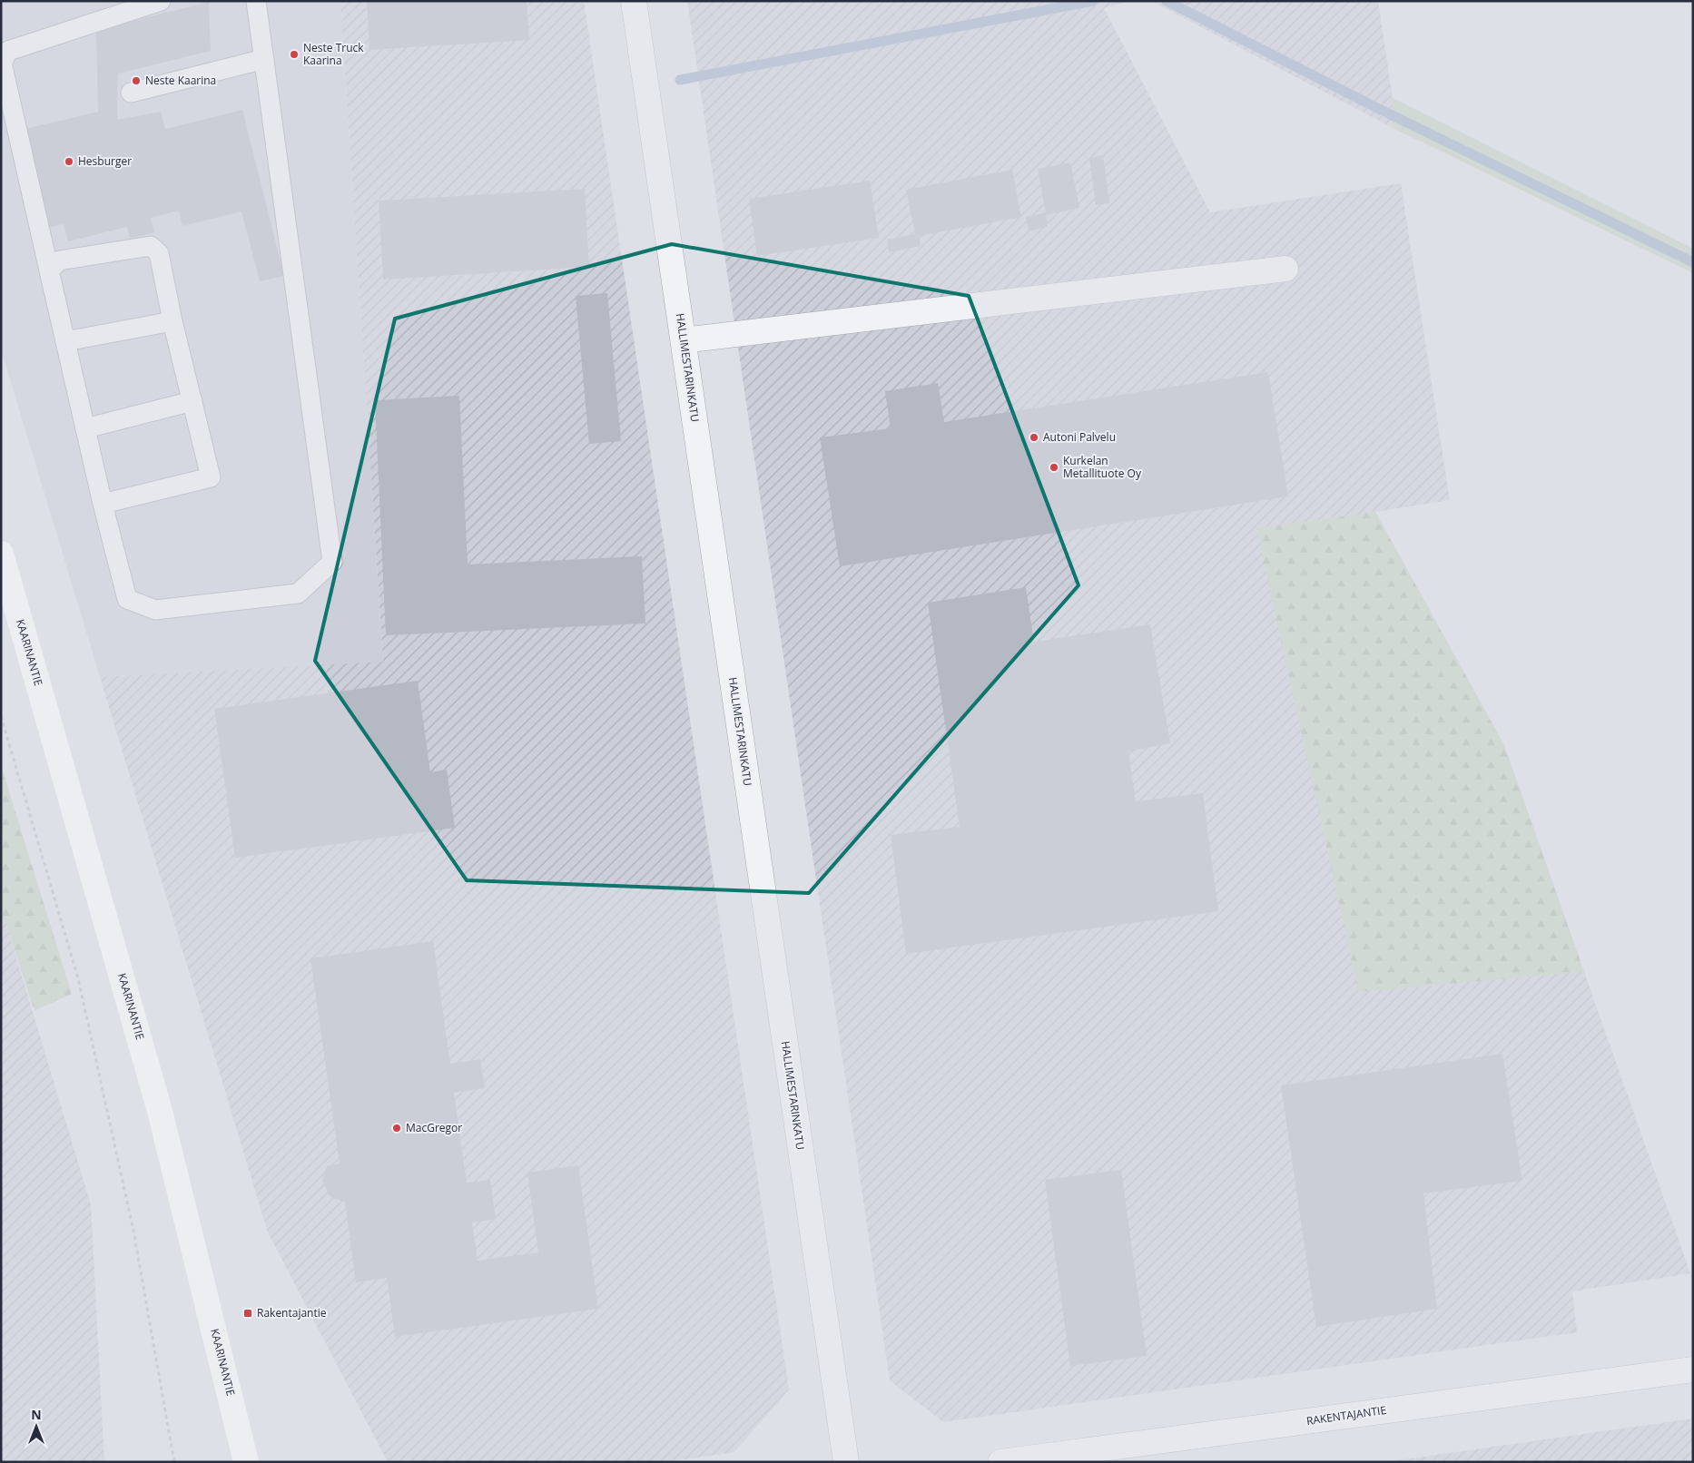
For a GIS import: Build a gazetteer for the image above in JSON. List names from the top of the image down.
{
  "streets": {
    "main road": ["KAARINANTIE"],
    "street": ["HALLIMESTARINKATU", "RAKENTAJANTIE"]
  },
  "places": {
    "other": [
      "Neste Truck Kaarina",
      "Neste Kaarina",
      "Hesburger",
      "Autoni Palvelu",
      "Kurkelan Metallituote Oy",
      "MacGregor"
    ],
    "transit": ["Rakentajantie"]
  },
  "north": "top"
}
